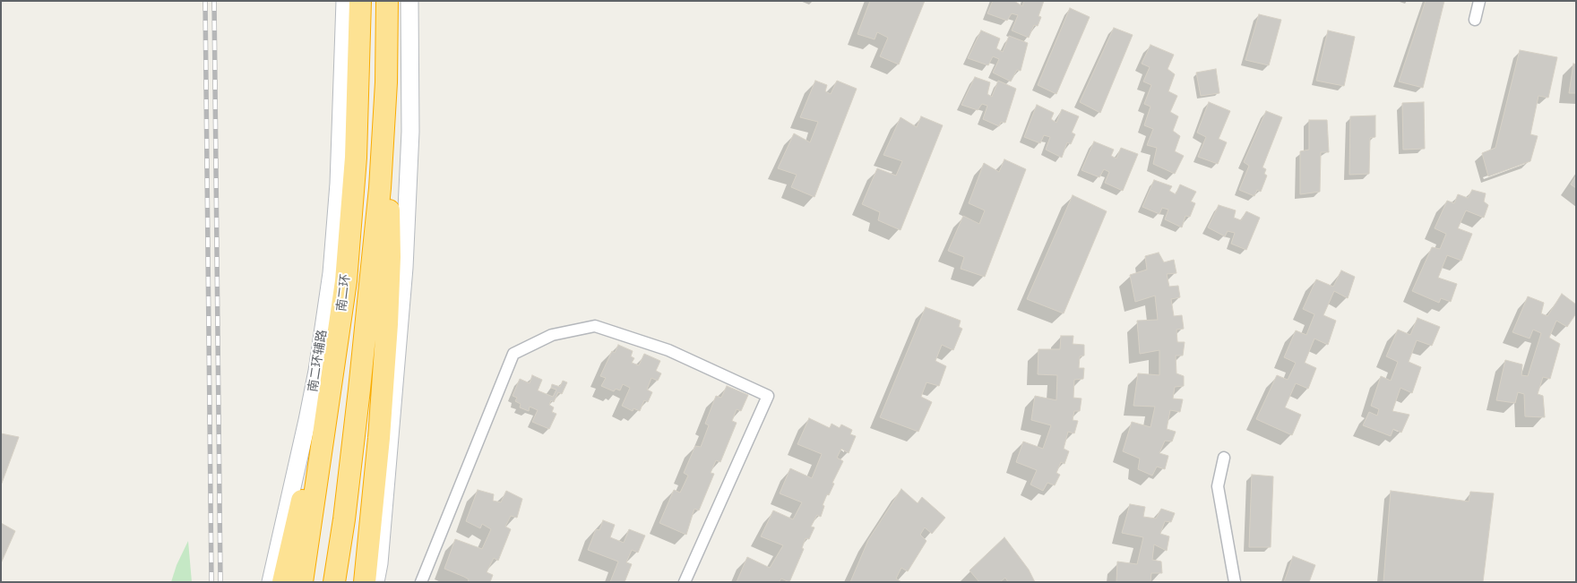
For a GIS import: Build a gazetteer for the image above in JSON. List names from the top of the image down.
{
  "streets": {
    "highway": ["南二环"],
    "street": ["南二环辅路"]
  }
}
